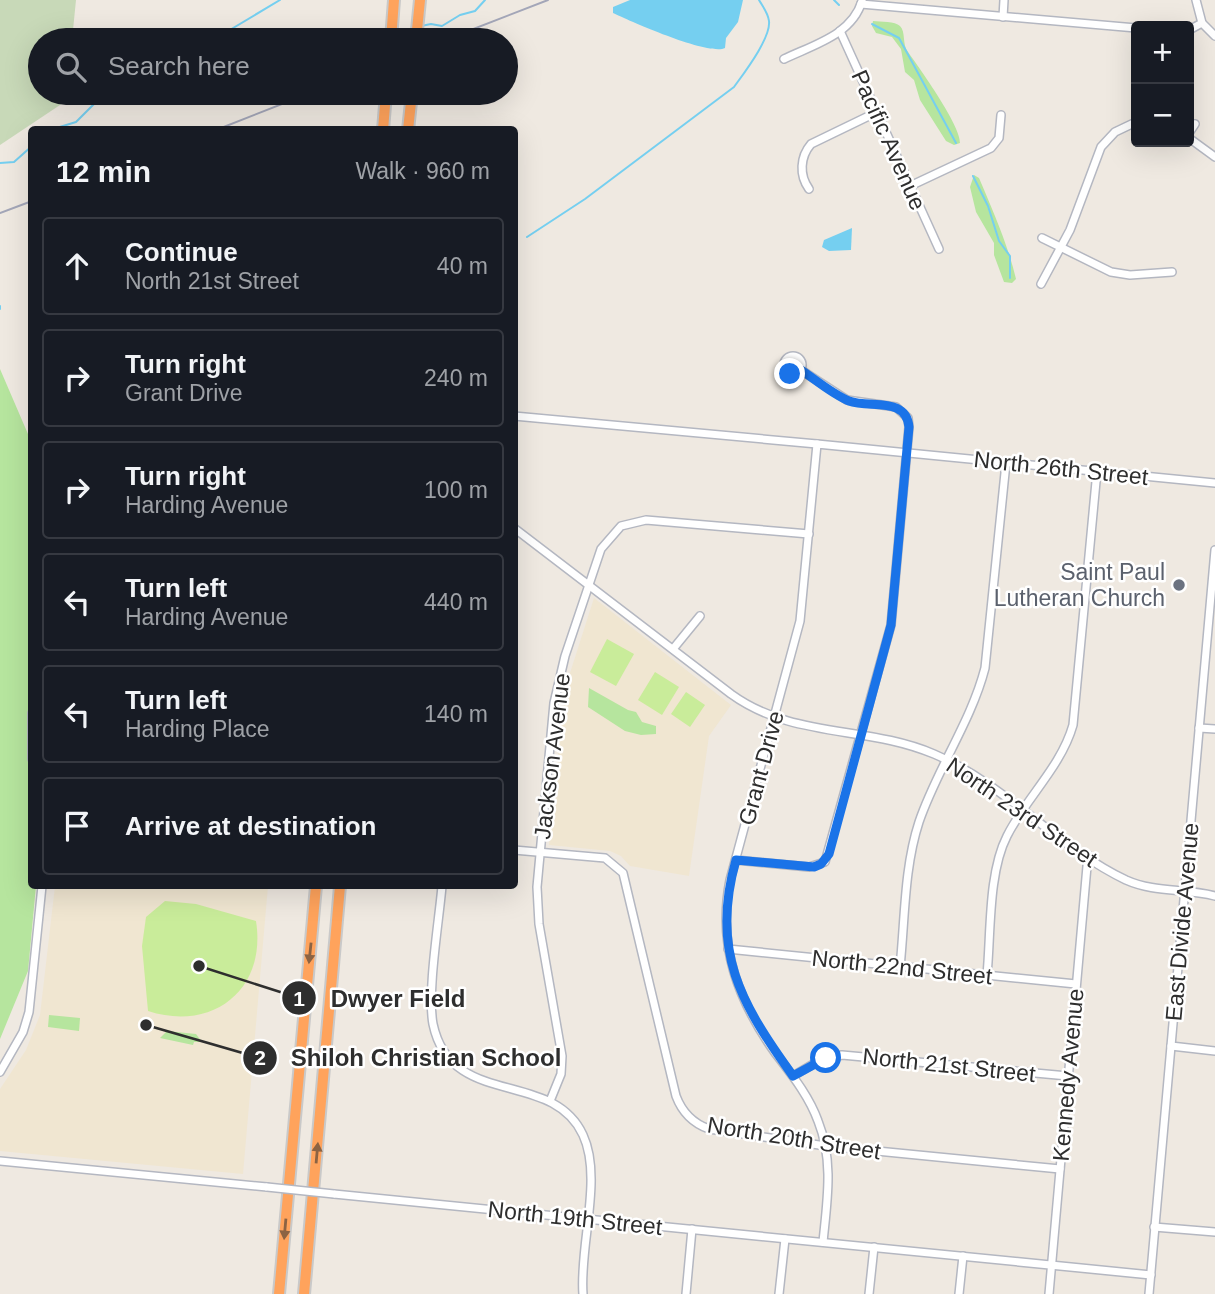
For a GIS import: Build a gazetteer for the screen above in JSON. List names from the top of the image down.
{
  "streets": {
    "street": [
      "Pacific Avenue",
      "North 26th Street",
      "Jackson Avenue",
      "Grant Drive",
      "North 23rd Street",
      "East Divide Avenue",
      "North 22nd Street",
      "North 21st Street",
      "Kennedy Avenue",
      "North 20th Street",
      "North 19th Street"
    ]
  },
  "crossings": [
    ["Jackson Avenue", "Grant Drive"],
    ["Jackson Avenue", "North 23rd Street"],
    ["Jackson Avenue", "North 20th Street"],
    ["Grant Drive", "North 23rd Street"],
    ["Grant Drive", "North 22nd Street"],
    ["Grant Drive", "North 21st Street"],
    ["Grant Drive", "North 20th Street"],
    ["Grant Drive", "North 19th Street"],
    ["North 23rd Street", "East Divide Avenue"],
    ["North 23rd Street", "Kennedy Avenue"],
    ["East Divide Avenue", "North 19th Street"],
    ["North 22nd Street", "Kennedy Avenue"],
    ["North 21st Street", "Kennedy Avenue"],
    ["Kennedy Avenue", "North 20th Street"],
    ["Kennedy Avenue", "North 19th Street"]
  ],
  "places": ["Saint Paul Lutheran Church", "Dwyer Field", "Shiloh Christian School"],
  "page": {
    "map_buttons": ["+", "−"],
    "search": "Search here",
    "heading": ["12 min", "Walk · 960 m"],
    "list": [
      ["Continue", "North 21st Street", "40 m"],
      ["Turn right", "Grant Drive", "240 m"],
      ["Turn right", "Harding Avenue", "100 m"],
      ["Turn left", "Harding Avenue", "440 m"],
      ["Turn left", "Harding Place", "140 m"],
      "Arrive at destination"
    ]
  }
}
